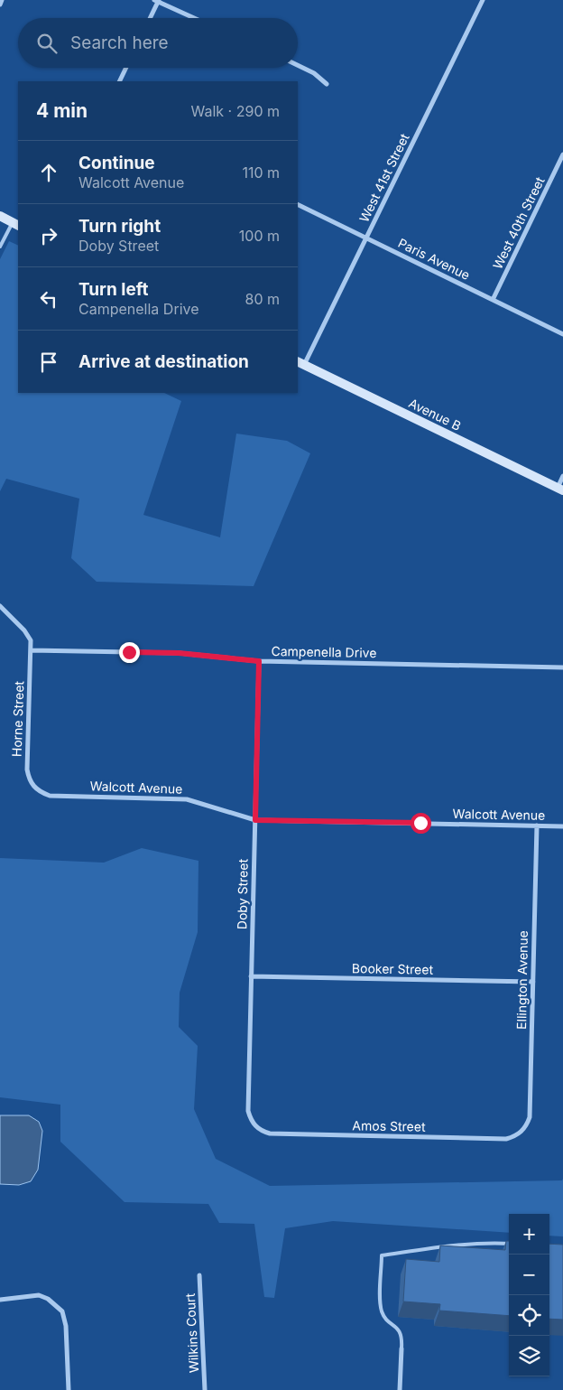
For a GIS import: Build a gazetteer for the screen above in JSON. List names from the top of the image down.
{
  "streets": {
    "main road": ["Avenue B"],
    "street": [
      "West 41st Street",
      "West 40th Street",
      "Paris Avenue",
      "Campenella Drive",
      "Horne Street",
      "Walcott Avenue",
      "Doby Street",
      "Booker Street",
      "Ellington Avenue",
      "Amos Street",
      "Wilkins Court"
    ]
  },
  "crossings": [
    ["West 41st Street", "Paris Avenue"],
    ["West 41st Street", "Avenue B"],
    ["West 40th Street", "Paris Avenue"],
    ["Campenella Drive", "Horne Street"],
    ["Campenella Drive", "Doby Street"],
    ["Horne Street", "Walcott Avenue"],
    ["Walcott Avenue", "Doby Street"],
    ["Walcott Avenue", "Ellington Avenue"],
    ["Doby Street", "Booker Street"],
    ["Doby Street", "Amos Street"],
    ["Booker Street", "Ellington Avenue"],
    ["Ellington Avenue", "Amos Street"]
  ],
  "page": {
    "search": "Search here",
    "heading": ["4 min", "Walk · 290 m"],
    "list": [
      ["Continue", "Walcott Avenue", "110 m"],
      ["Turn right", "Doby Street", "100 m"],
      ["Turn left", "Campenella Drive", "80 m"],
      "Arrive at destination"
    ],
    "map_buttons": ["+", "−"]
  }
}
